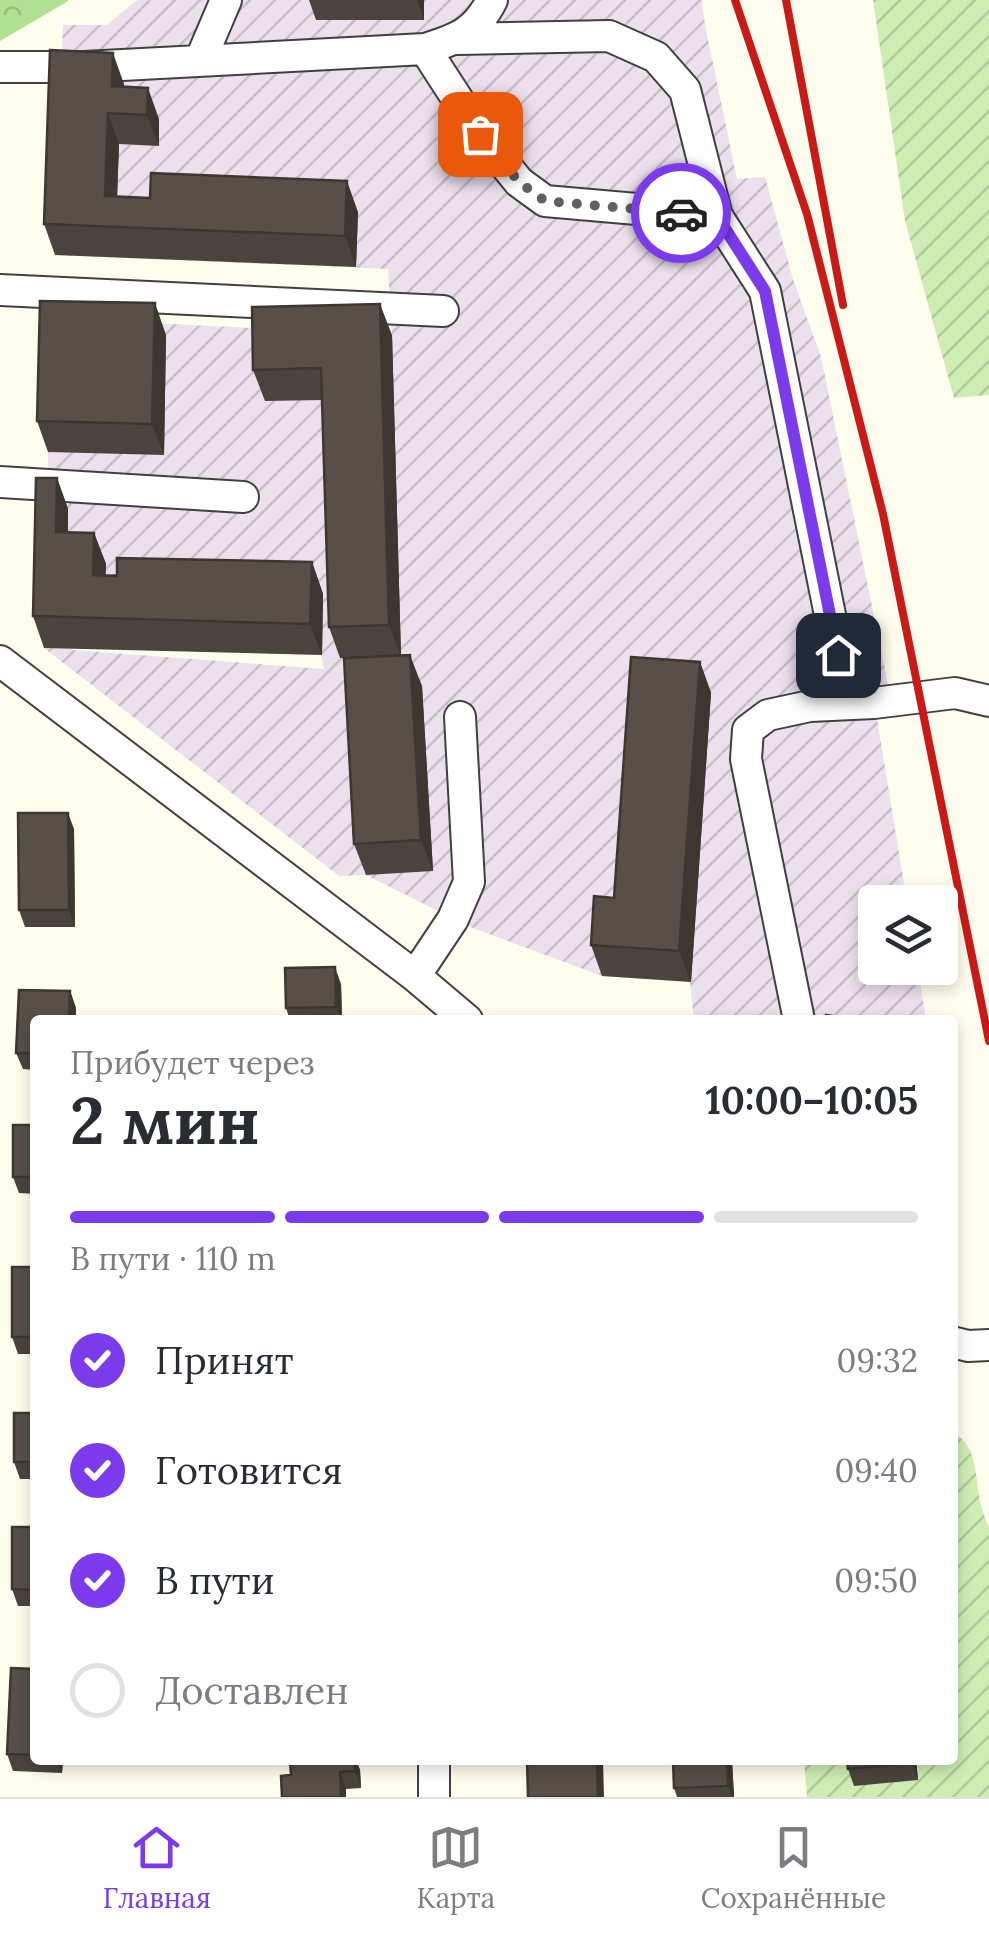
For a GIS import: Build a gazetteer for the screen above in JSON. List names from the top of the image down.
{
  "page": {
    "heading": ["2 мин", "Прибудет через", "10:00–10:05"],
    "bar": "В пути · 110 m",
    "list": [
      ["Принят", "09:32"],
      ["Готовится", "09:40"],
      ["В пути", "09:50"],
      "Доставлен"
    ],
    "tabs": ["Главная", "Карта", "Сохранённые"]
  }
}
